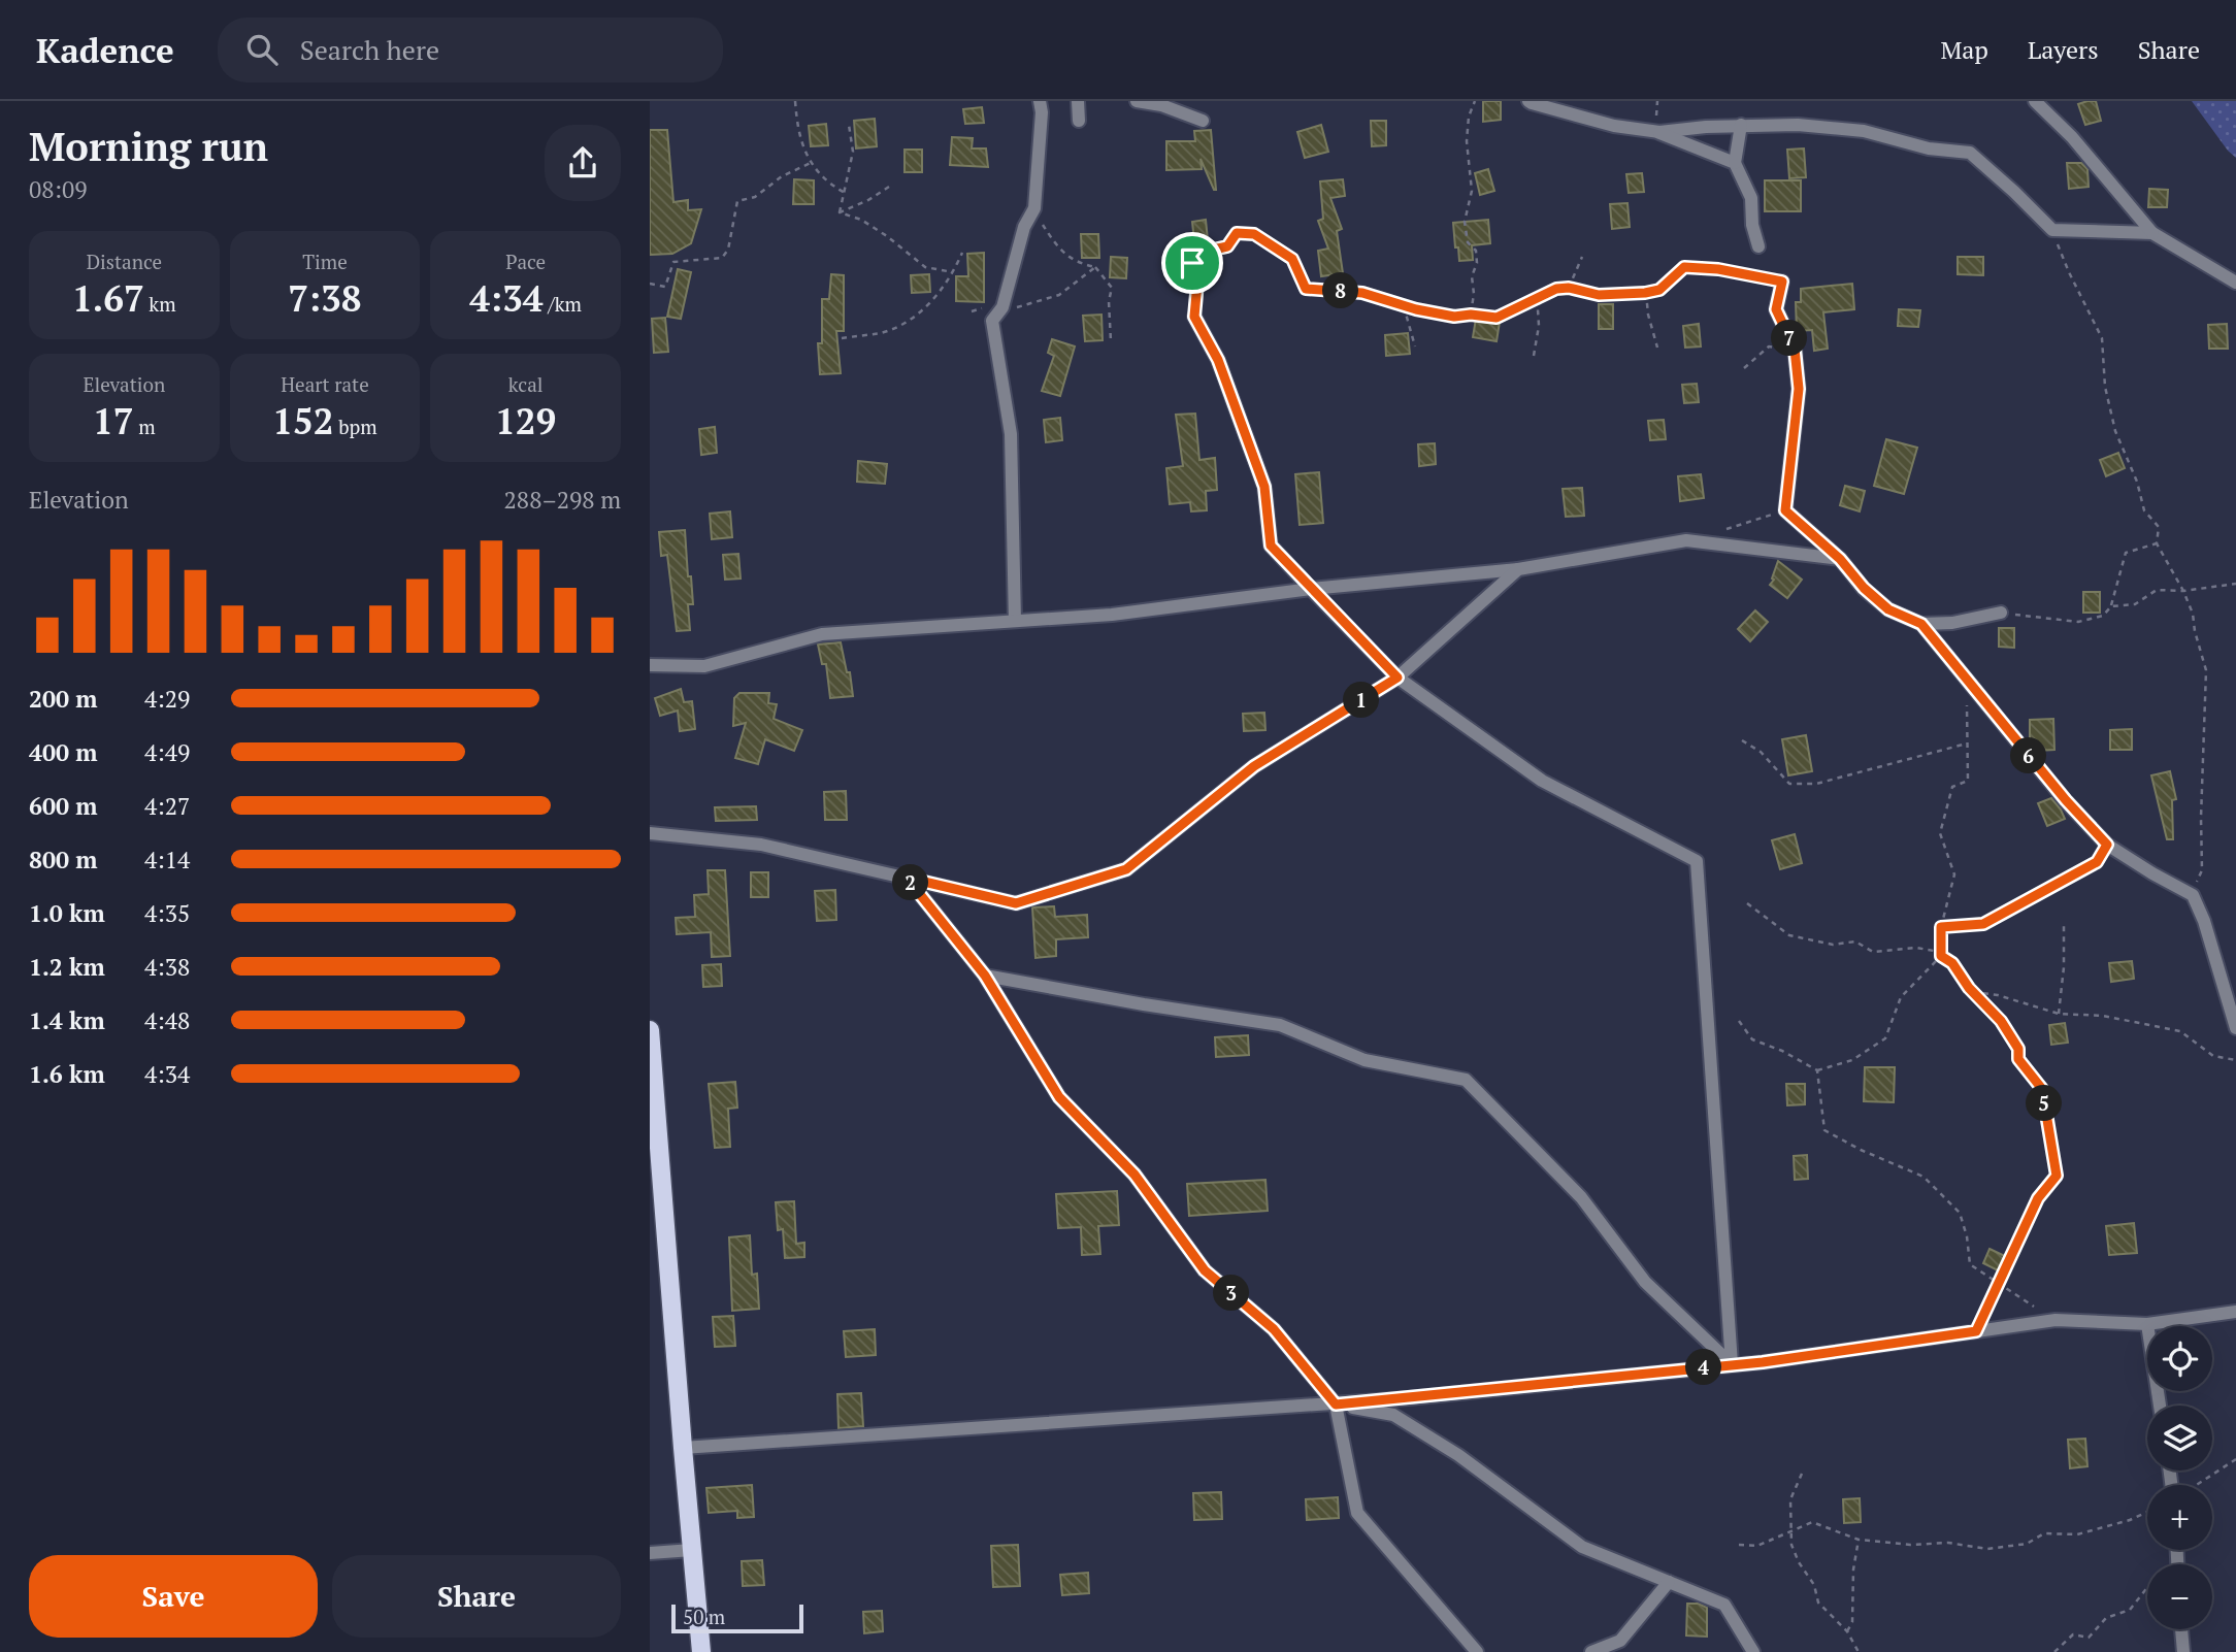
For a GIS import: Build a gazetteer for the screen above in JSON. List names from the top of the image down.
{
  "scale_bar": "50 m",
  "page": {
    "header": "Kadence",
    "search": "Search here",
    "nav": ["Map", "Layers", "Share"],
    "heading": ["Morning run", "08:09"],
    "stats": [
      ["Distance", "1.67 km"],
      ["Time", "7:38"],
      ["Pace", "4:34 /km"],
      ["Elevation", "17 m"],
      ["Heart rate", "152 bpm"],
      ["kcal", "129"]
    ],
    "pins": [
      "8",
      "7",
      "1",
      "6",
      "2",
      "5",
      "3",
      "4"
    ],
    "chart": ["Elevation", "288–298 m"],
    "list": [
      {
        "name": "200 m",
        "note": "4:29"
      },
      {
        "name": "400 m",
        "note": "4:49"
      },
      {
        "name": "600 m",
        "note": "4:27"
      },
      {
        "name": "800 m",
        "note": "4:14"
      },
      {
        "name": "1.0 km",
        "note": "4:35"
      },
      {
        "name": "1.2 km",
        "note": "4:38"
      },
      {
        "name": "1.4 km",
        "note": "4:48"
      },
      {
        "name": "1.6 km",
        "note": "4:34"
      }
    ],
    "map_buttons": ["+", "−"],
    "buttons": ["Save", "Share"],
    "scale": "50 m"
  }
}
